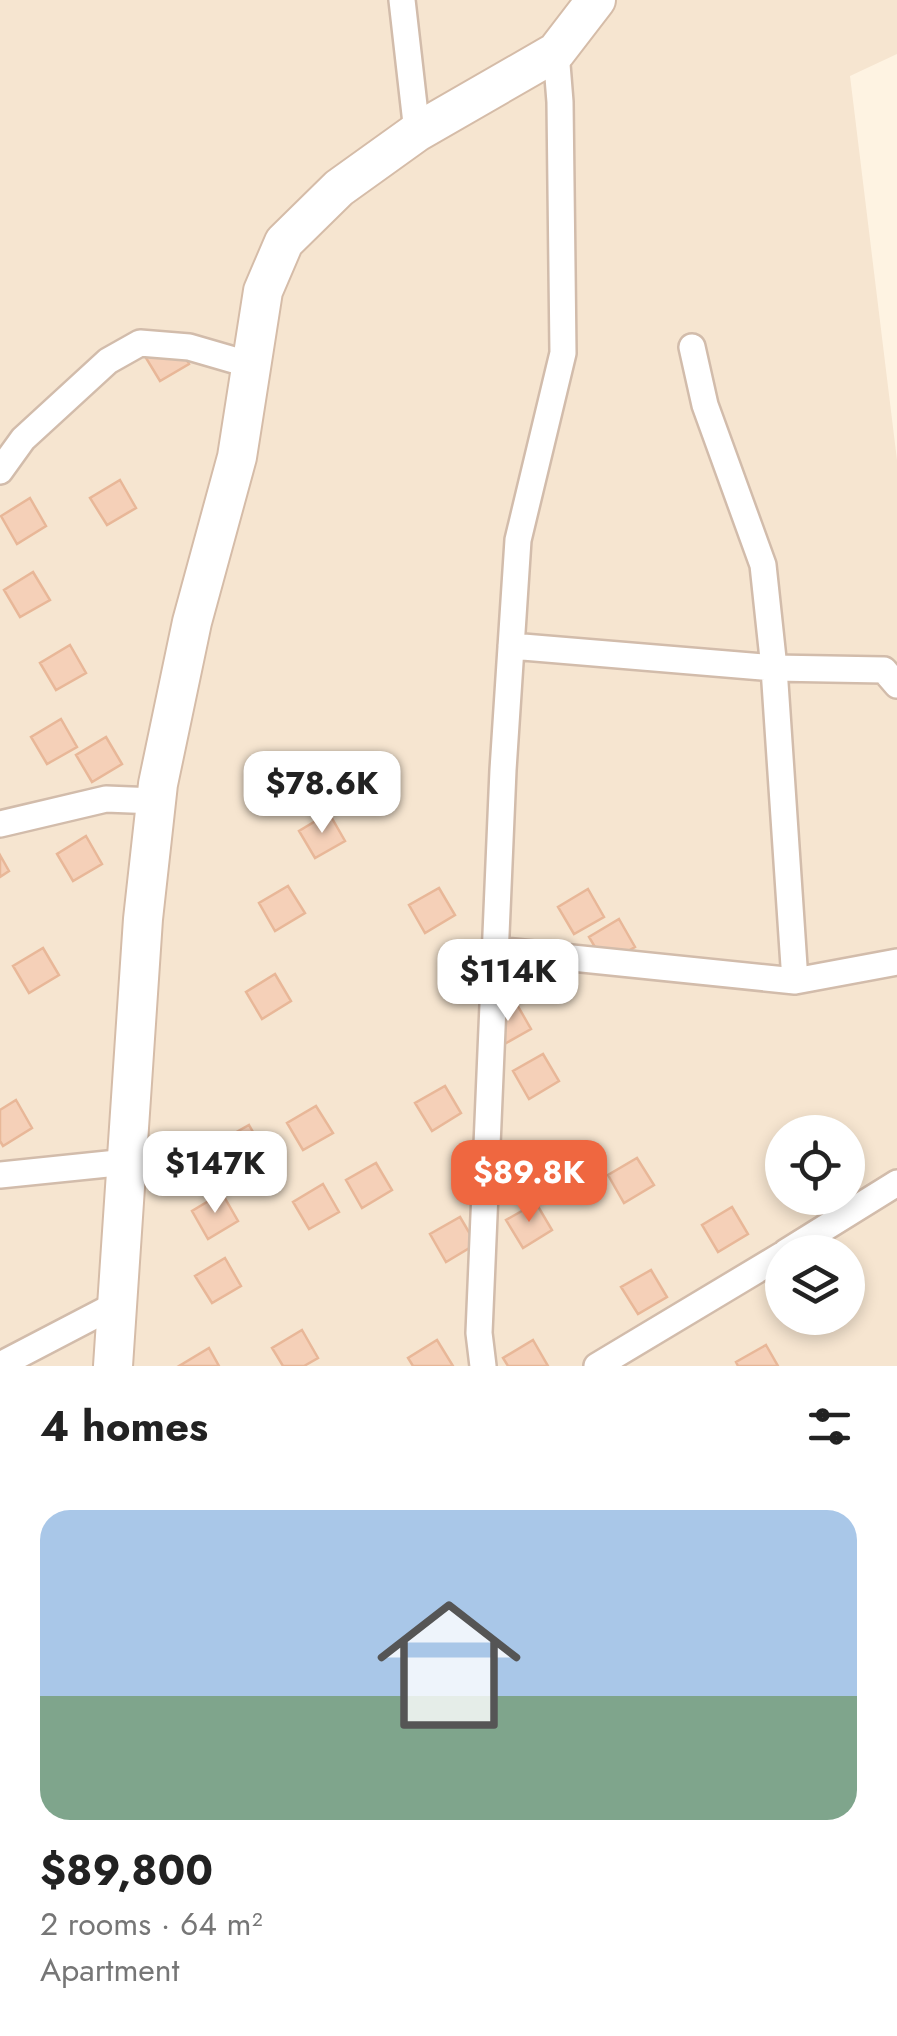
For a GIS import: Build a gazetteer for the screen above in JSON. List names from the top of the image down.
{
  "page": {
    "price": [
      "$78.6K",
      "$114K",
      "$147K",
      "$89.8K"
    ],
    "heading": "4 homes",
    "list": [
      {
        "name": "$89,800",
        "note": "2 rooms · 64 m² · Apartment"
      }
    ]
  }
}
